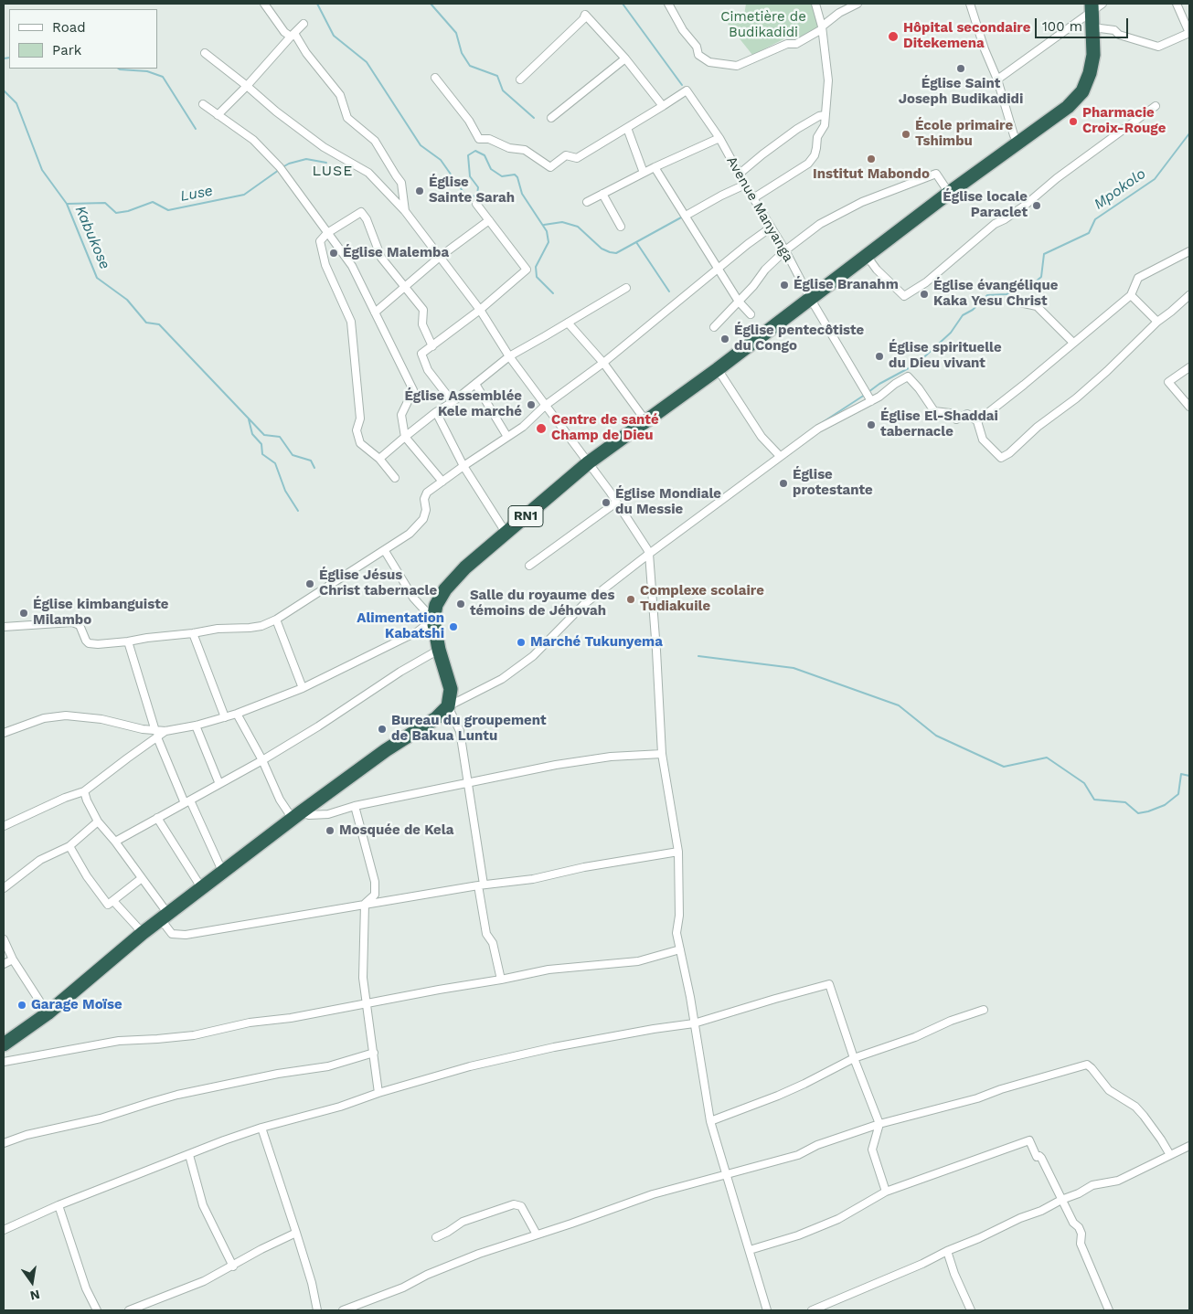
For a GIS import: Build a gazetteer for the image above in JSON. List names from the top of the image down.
{
  "streets": {
    "highway": ["RN1"],
    "street": ["Avenue Manyanga"]
  },
  "crossings": [
    ["Avenue Manyanga", "RN1"]
  ],
  "districts": ["LUSE"],
  "water": ["Mpokolo", "Luse", "Kabukose"],
  "parks": ["Cimetière de Budikadidi"],
  "places": [
    "Hôpital secondaire Ditekemena",
    "Église Saint Joseph Budikadidi",
    "Pharmacie Croix-Rouge",
    "École primaire Tshimbu",
    "Institut Mabondo",
    "Église Sainte Sarah",
    "Église locale Paraclet",
    "Église Malemba",
    "Église Branahm",
    "Église évangélique Kaka Yesu Christ",
    "Église pentecôtiste du Congo",
    "Église spirituelle du Dieu vivant",
    "Église Assemblée Kele marché",
    "Église El-Shaddai tabernacle",
    "Centre de santé Champ de Dieu",
    "Église protestante",
    "Église Mondiale du Messie",
    "Église Jésus Christ tabernacle",
    "Complexe scolaire Tudiakuile",
    "Salle du royaume des témoins de Jéhovah",
    "Église kimbanguiste Milambo",
    "Alimentation Kabatshi",
    "Marché Tukunyema",
    "Bureau du groupement de Bakua Luntu",
    "Mosquée de Kela",
    "Garage Moïse"
  ],
  "legend": ["Road", "Park"],
  "scale_bar": "100 m",
  "north": "bottom"
}
